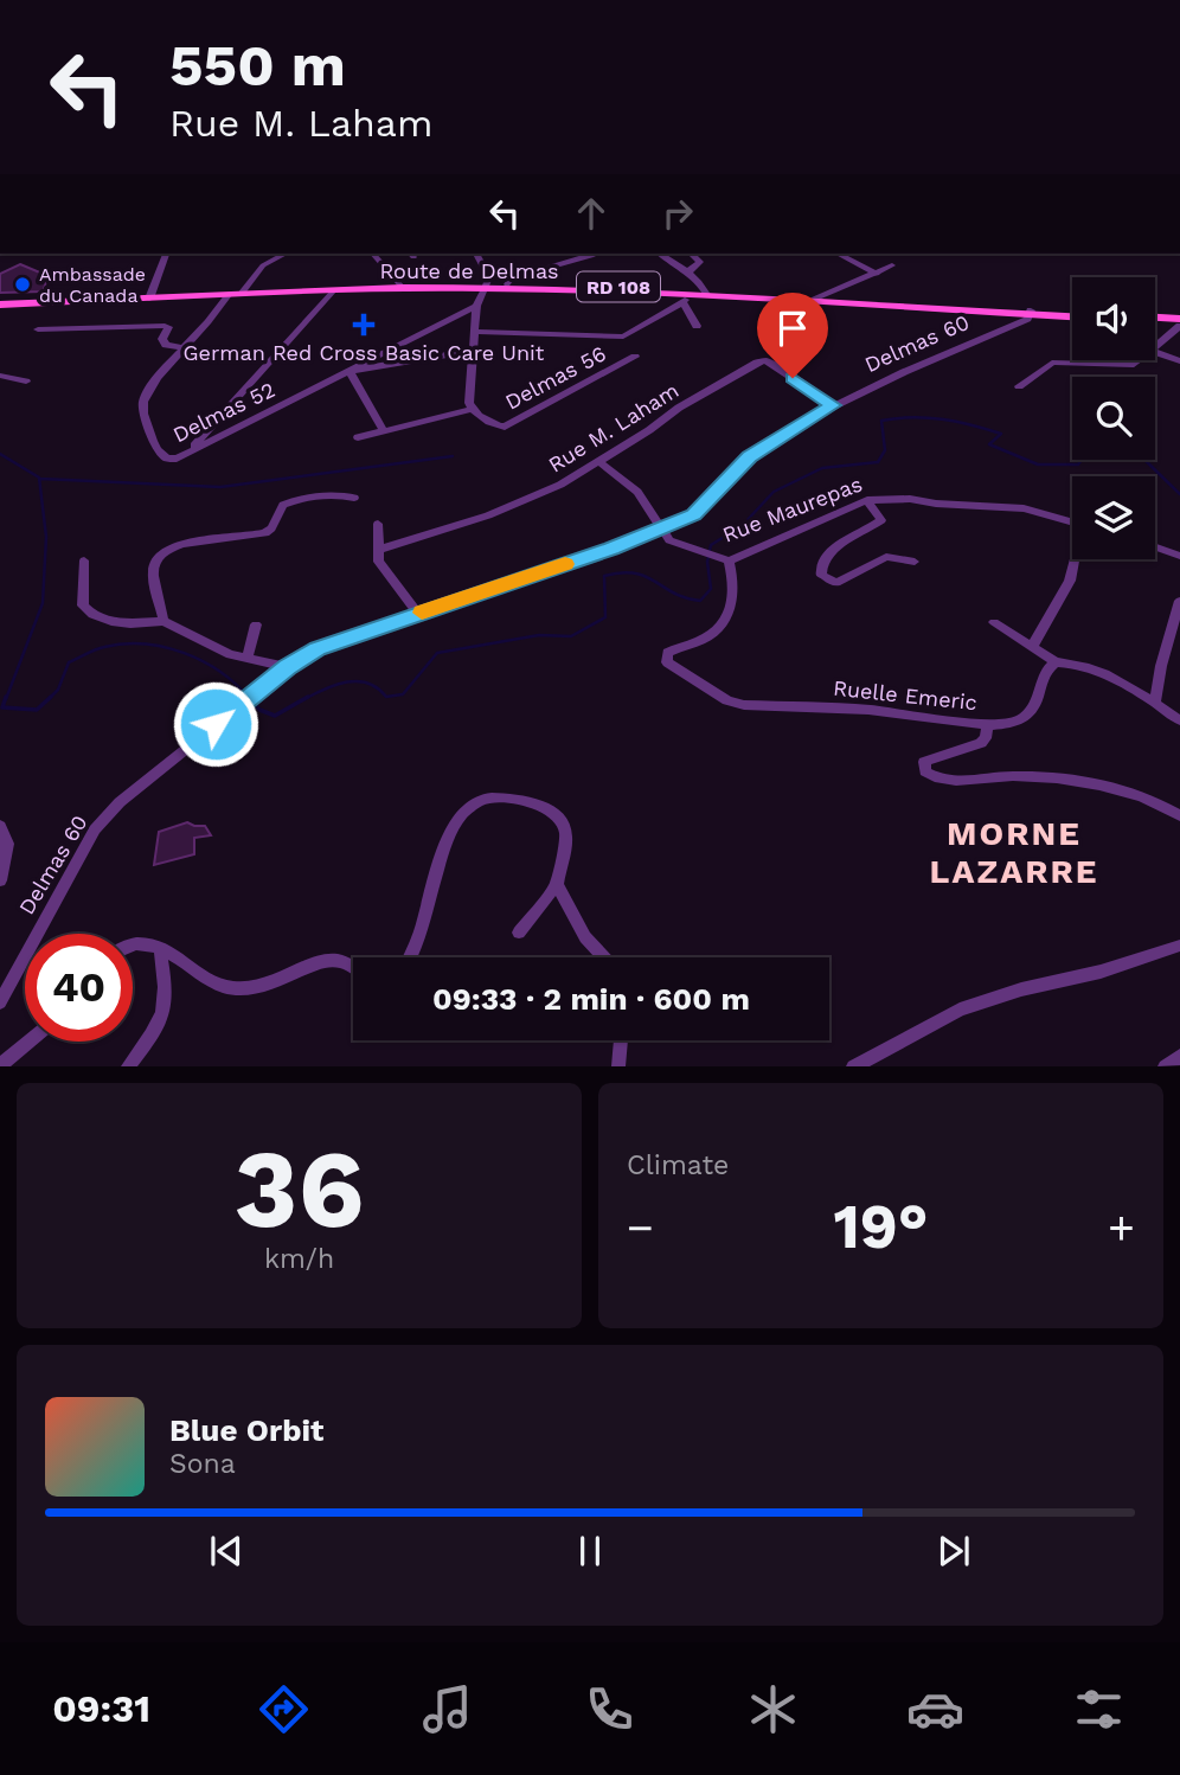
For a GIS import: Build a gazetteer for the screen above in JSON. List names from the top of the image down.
{
  "streets": {
    "main road": ["Route de Delmas", "RD 108"],
    "street": [
      "Delmas 60",
      "Delmas 56",
      "Delmas 52",
      "Rue M. Laham",
      "Rue Maurepas",
      "Ruelle Emeric"
    ]
  },
  "crossings": [
    ["Route de Delmas", "Delmas 60"],
    ["Route de Delmas", "Delmas 52"],
    ["Delmas 60", "Rue M. Laham"],
    ["Delmas 60", "Rue Maurepas"],
    ["Rue M. Laham", "Rue Maurepas"],
    ["Rue Maurepas", "Ruelle Emeric"]
  ],
  "districts": ["MORNE LAZARRE"],
  "places": {
    "other": ["Ambassade du Canada"],
    "health": ["German Red Cross Basic Care Unit"]
  },
  "page": {
    "turn": ["550 m", "Rue M. Laham"],
    "limit": "40",
    "trip": "09:33 · 2 min · 600 m",
    "tile": [
      ["36", "km/h"],
      "Climate"
    ],
    "heat": ["−", "19°", "+"],
    "song": ["Blue Orbit", "Sona"],
    "tabs": "09:31"
  }
}
